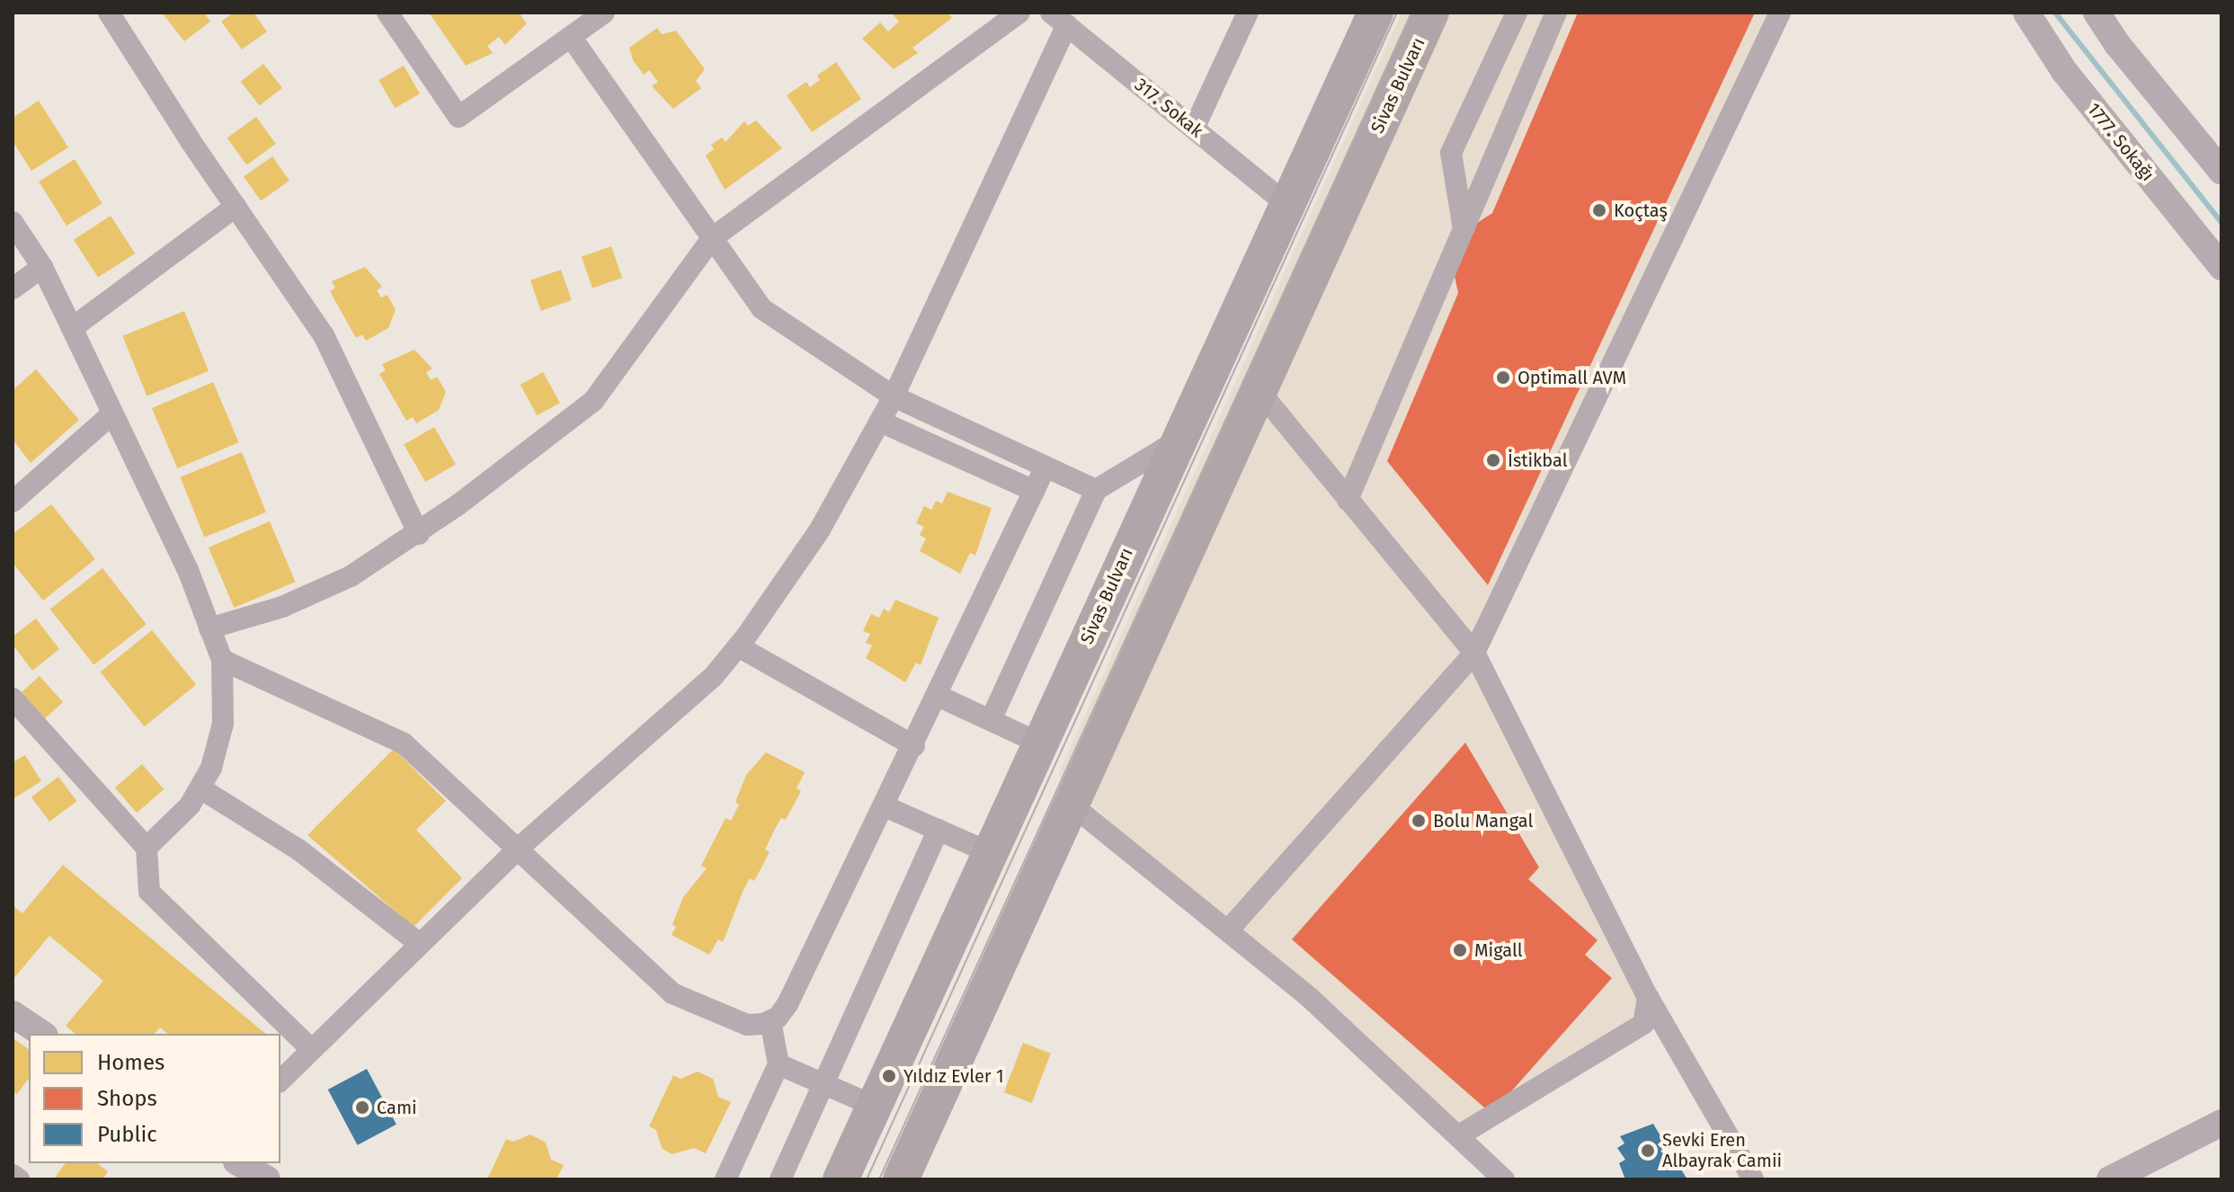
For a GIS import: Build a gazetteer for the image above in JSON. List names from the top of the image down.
{
  "streets": {
    "highway": ["Sivas Bulvarı"],
    "street": ["317. Sokak", "1777. Sokağı"]
  },
  "crossings": [
    ["Sivas Bulvarı", "317. Sokak"]
  ],
  "places": [
    "Koçtaş",
    "Optimall AVM",
    "İstikbal",
    "Bolu Mangal",
    "Migall",
    "Yıldız Evler 1",
    "Cami",
    "Şevki Eren Albayrak Camii"
  ],
  "legend": ["Homes", "Shops", "Public"]
}
